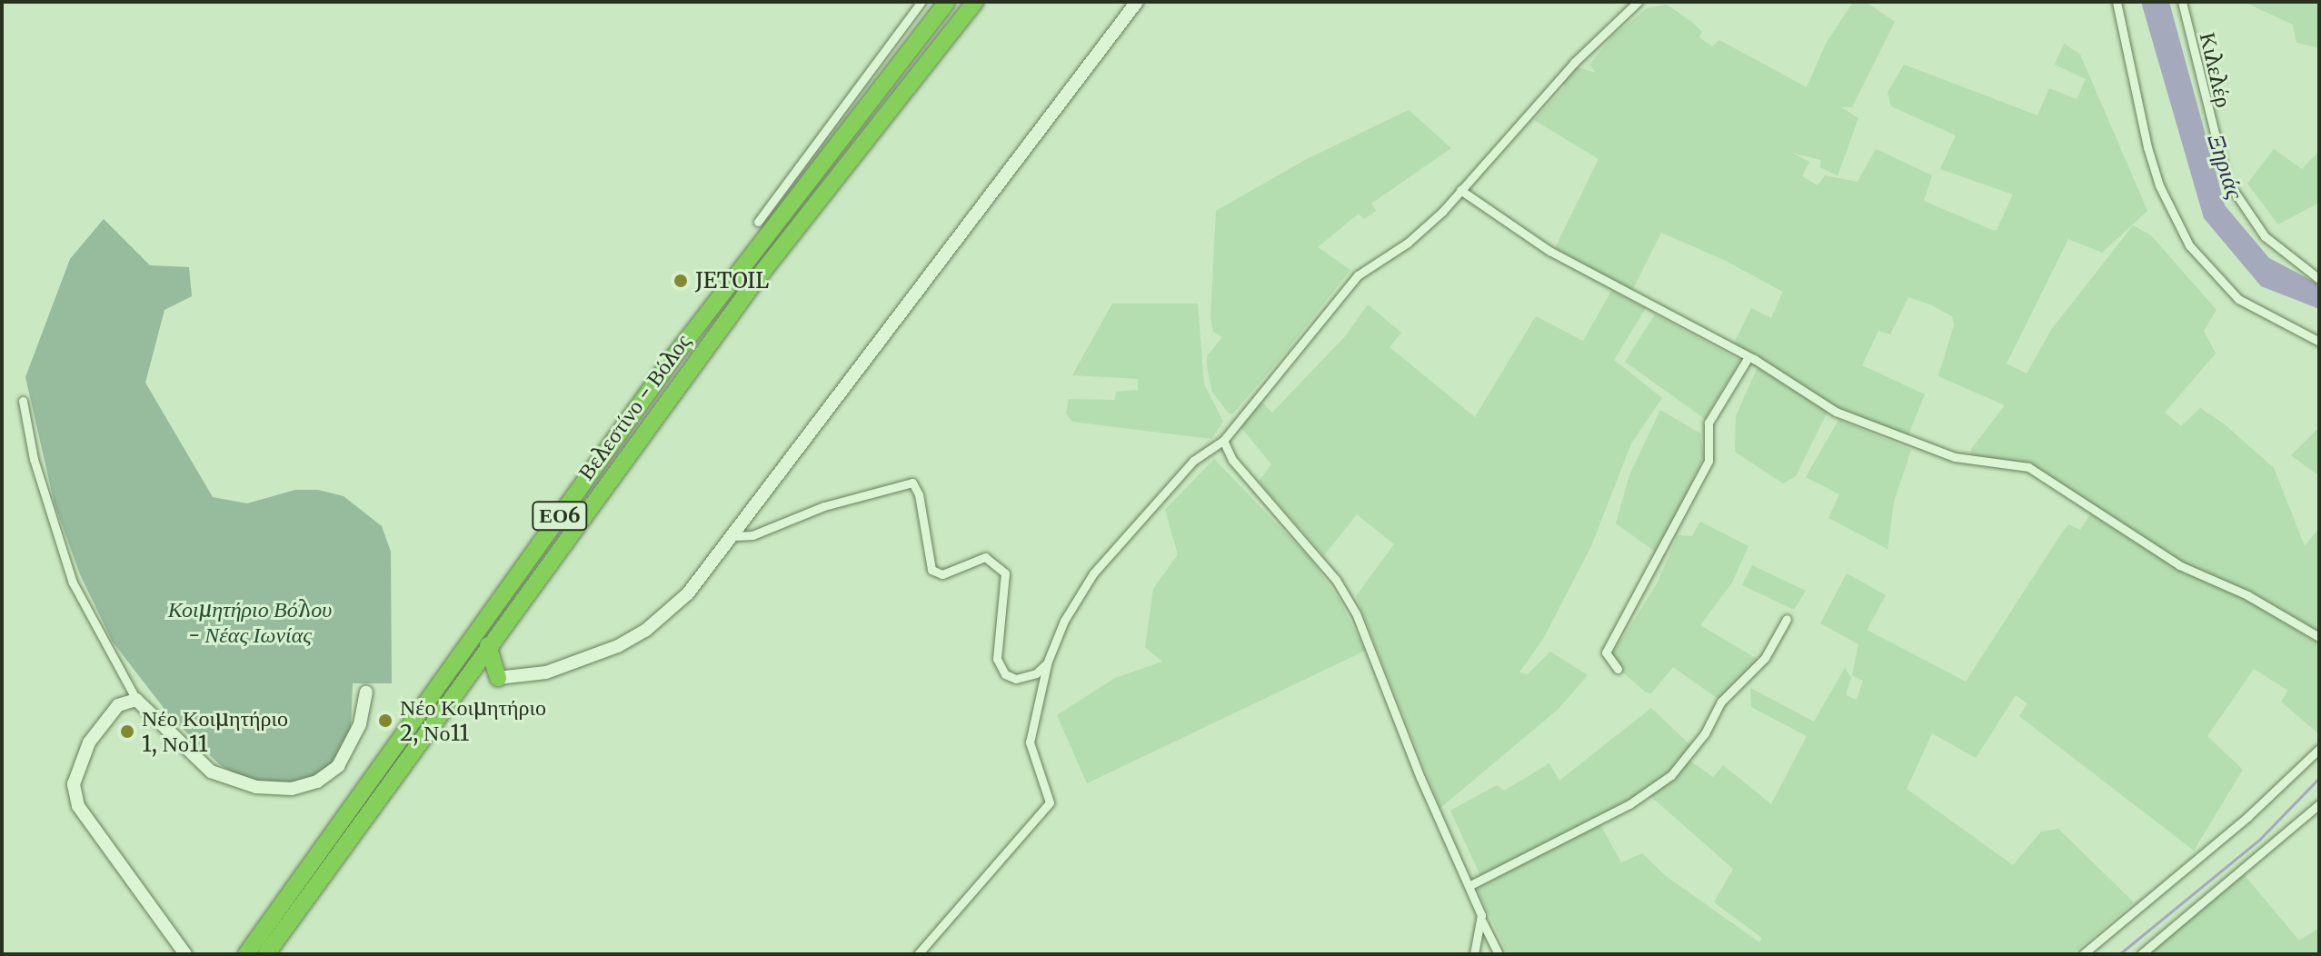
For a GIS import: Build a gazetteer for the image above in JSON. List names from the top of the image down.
{
  "streets": {
    "highway": ["Βελεστίνο - Βόλος", "ΕΟ6"],
    "street": ["Κιλελέρ"]
  },
  "water": ["Ξηριάς"],
  "parks": ["Κοιμητήριο Βόλου - Νέας Ιωνίας"],
  "places": ["JETOIL", "Νέο Κοιμητήριο 2, Νο11", "Νέο Κοιμητήριο 1, Νο11"]
}
